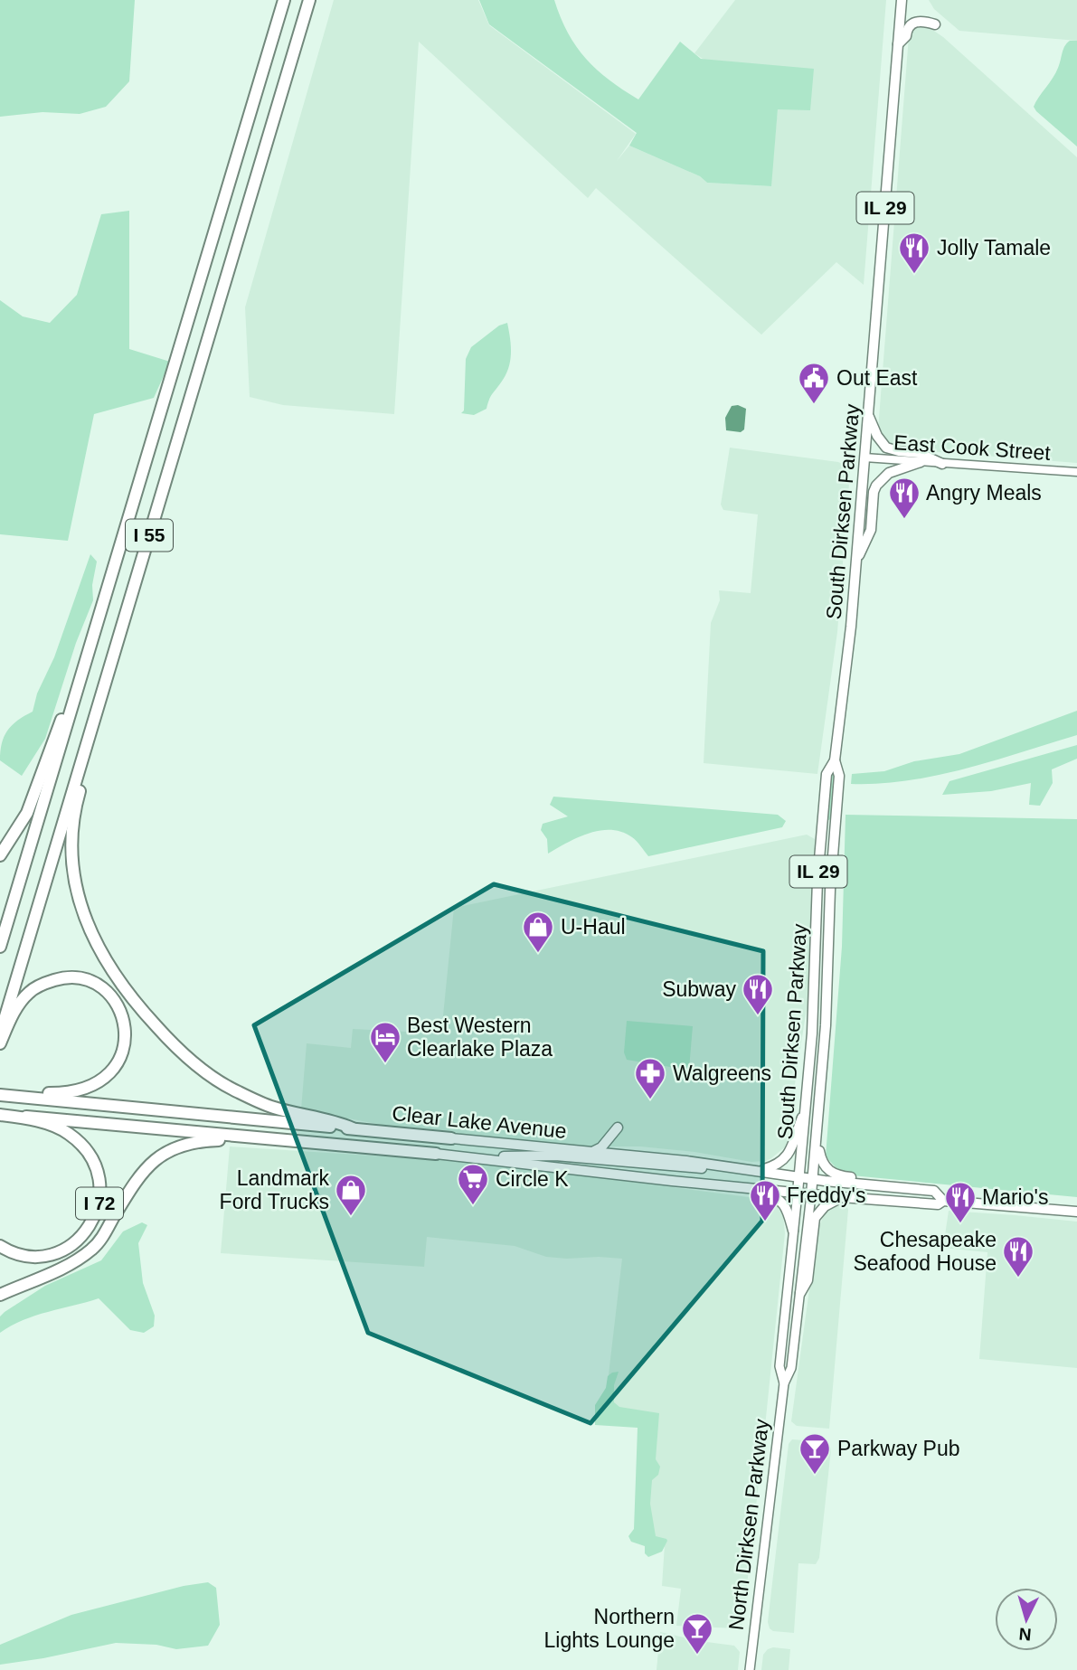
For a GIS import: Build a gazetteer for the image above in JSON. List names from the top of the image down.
{
  "streets": {
    "highway": ["I 55", "Clear Lake Avenue", "I 72"],
    "main road": ["IL 29", "South Dirksen Parkway", "North Dirksen Parkway"],
    "street": ["East Cook Street"]
  },
  "crossings": [
    ["East Cook Street", "South Dirksen Parkway"],
    ["South Dirksen Parkway", "Clear Lake Avenue"],
    ["South Dirksen Parkway", "North Dirksen Parkway"],
    ["Clear Lake Avenue", "I 72"],
    ["Clear Lake Avenue", "North Dirksen Parkway"]
  ],
  "places": {
    "restaurant": [
      "Jolly Tamale",
      "Angry Meals",
      "Subway",
      "Freddy's",
      "Mario's",
      "Chesapeake Seafood House"
    ],
    "public building": ["Out East"],
    "shop": ["U-Haul", "Landmark Ford Trucks"],
    "hotel": ["Best Western Clearlake Plaza"],
    "pharmacy": ["Walgreens"],
    "supermarket": ["Circle K"],
    "bar": ["Parkway Pub", "Northern Lights Lounge"]
  },
  "north": "bottom"
}
